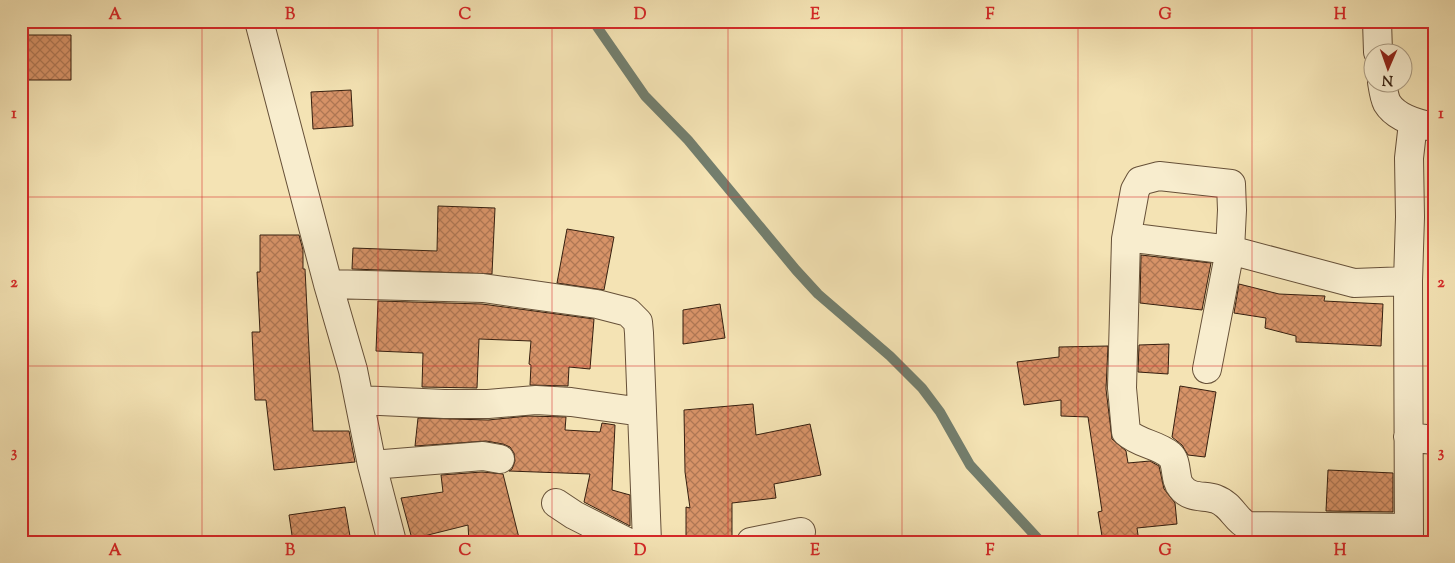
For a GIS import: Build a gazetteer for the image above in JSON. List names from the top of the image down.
{
  "north": "bottom",
  "grid": {
    "columns": [
      "A",
      "B",
      "C",
      "D",
      "E",
      "F",
      "G",
      "H"
    ],
    "rows": ["1", "2", "3"]
  }
}
